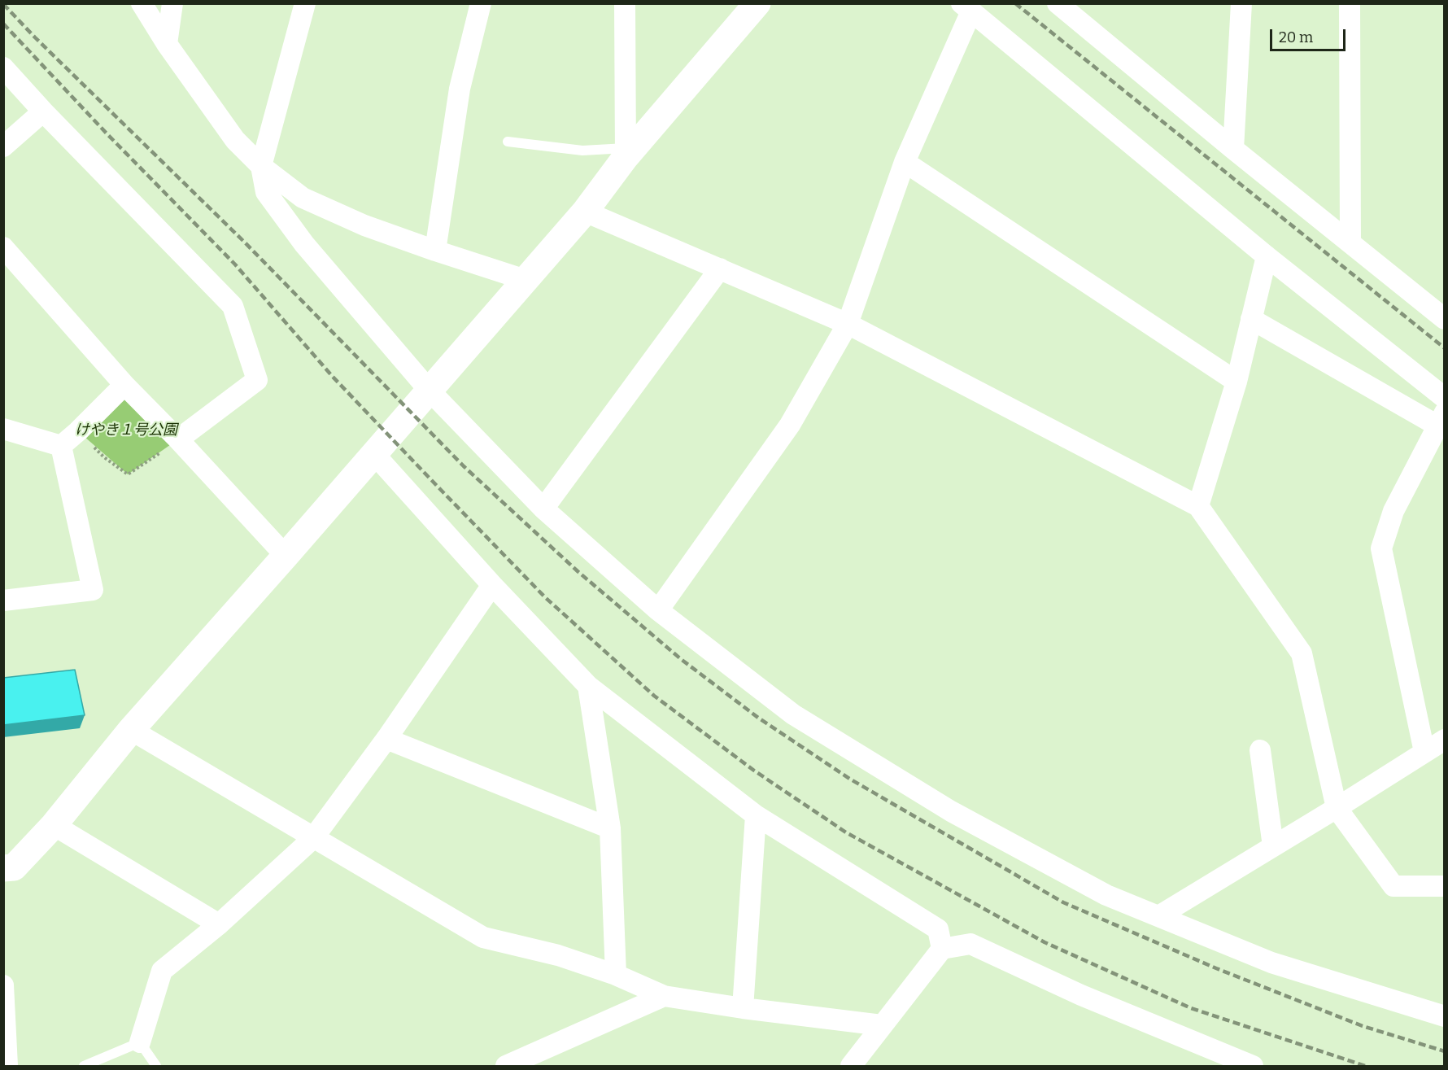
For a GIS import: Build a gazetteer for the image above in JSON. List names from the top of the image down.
{
  "parks": ["けやき１号公園"],
  "scale_bar": "20 m"
}
